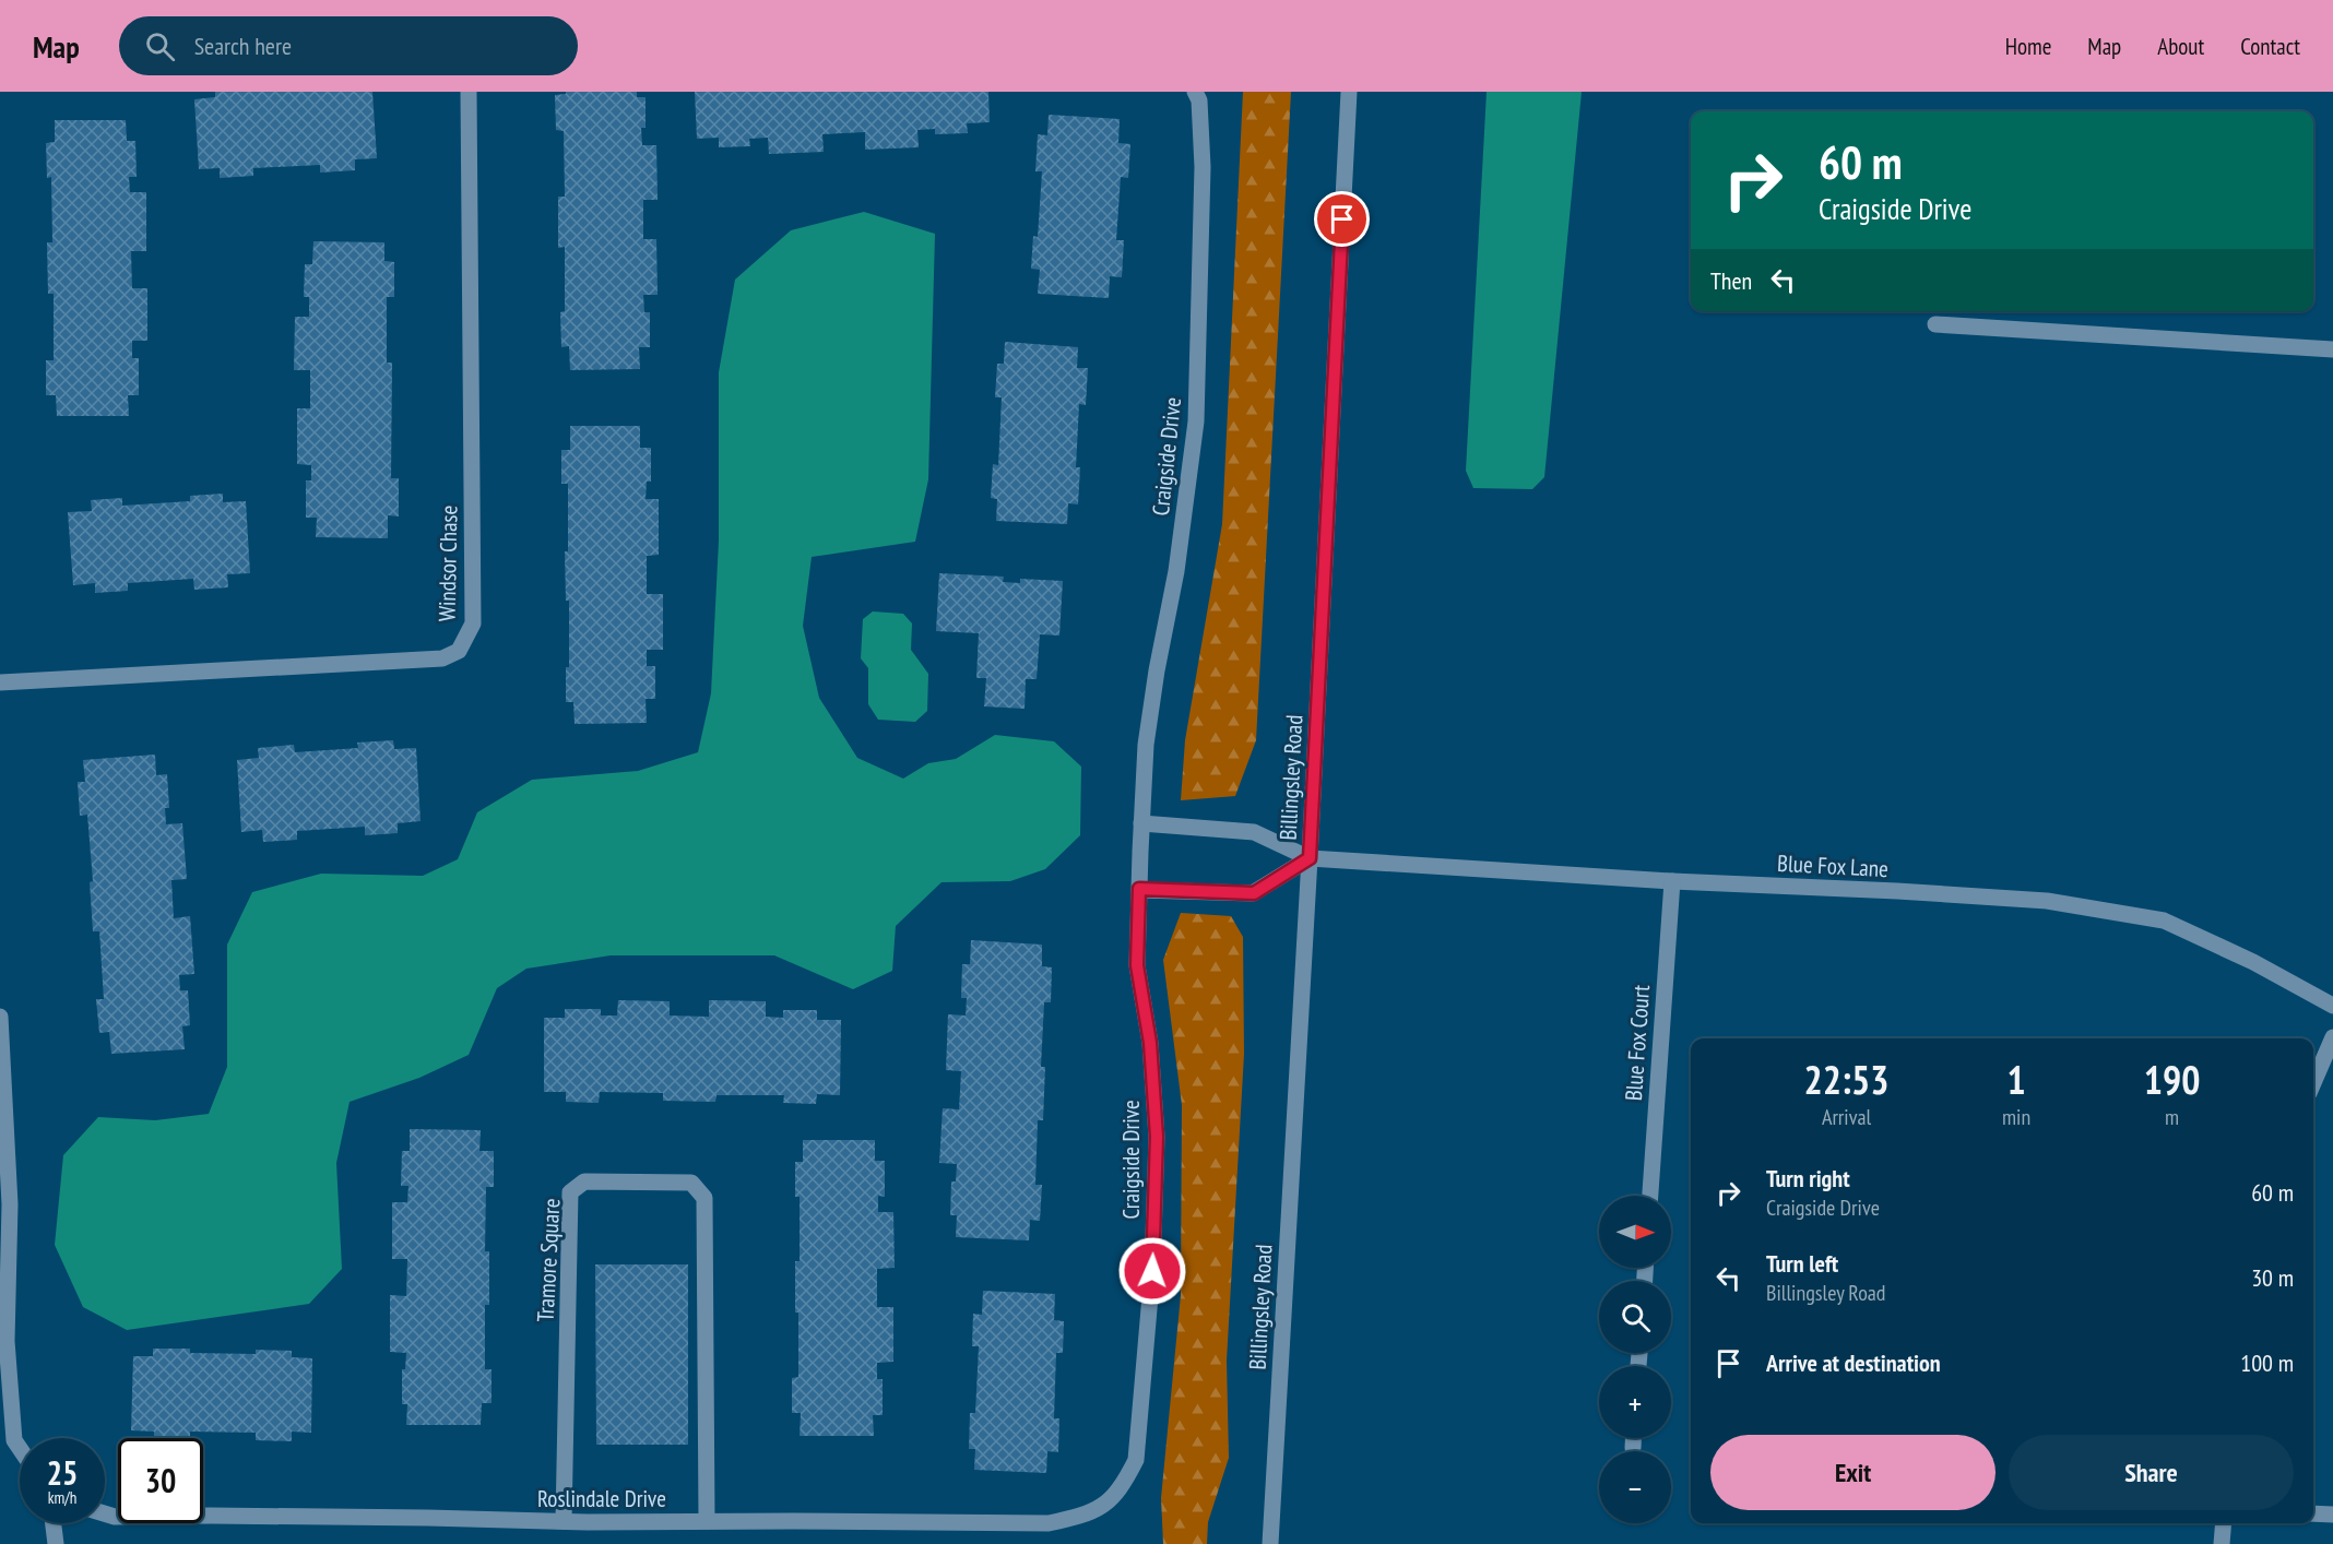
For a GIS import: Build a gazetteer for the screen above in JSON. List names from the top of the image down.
{
  "streets": {
    "street": [
      "Craigside Drive",
      "Windsor Chase",
      "Billingsley Road",
      "Blue Fox Lane",
      "Blue Fox Court",
      "Tramore Square",
      "Roslindale Drive"
    ]
  },
  "crossings": [
    ["Craigside Drive", "Roslindale Drive"],
    ["Billingsley Road", "Blue Fox Lane"],
    ["Blue Fox Lane", "Blue Fox Court"],
    ["Tramore Square", "Roslindale Drive"]
  ],
  "north": "right",
  "page": {
    "header": "Map",
    "search": "Search here",
    "nav": [
      "Home",
      "Map",
      "About",
      "Contact"
    ],
    "turn": ["60 m", "Craigside Drive"],
    "then": "Then",
    "eta": [
      "22:53",
      "Arrival",
      "1",
      "min",
      "190",
      "m"
    ],
    "list": [
      {
        "name": "Turn right",
        "note": "Craigside Drive",
        "value": "60 m"
      },
      {
        "name": "Turn left",
        "note": "Billingsley Road",
        "value": "30 m"
      },
      {
        "name": "Arrive at destination",
        "value": "100 m"
      }
    ],
    "map_buttons": ["+", "−"],
    "buttons": ["Exit", "Share"],
    "speed": "25 km/h",
    "limit": "30"
  }
}
